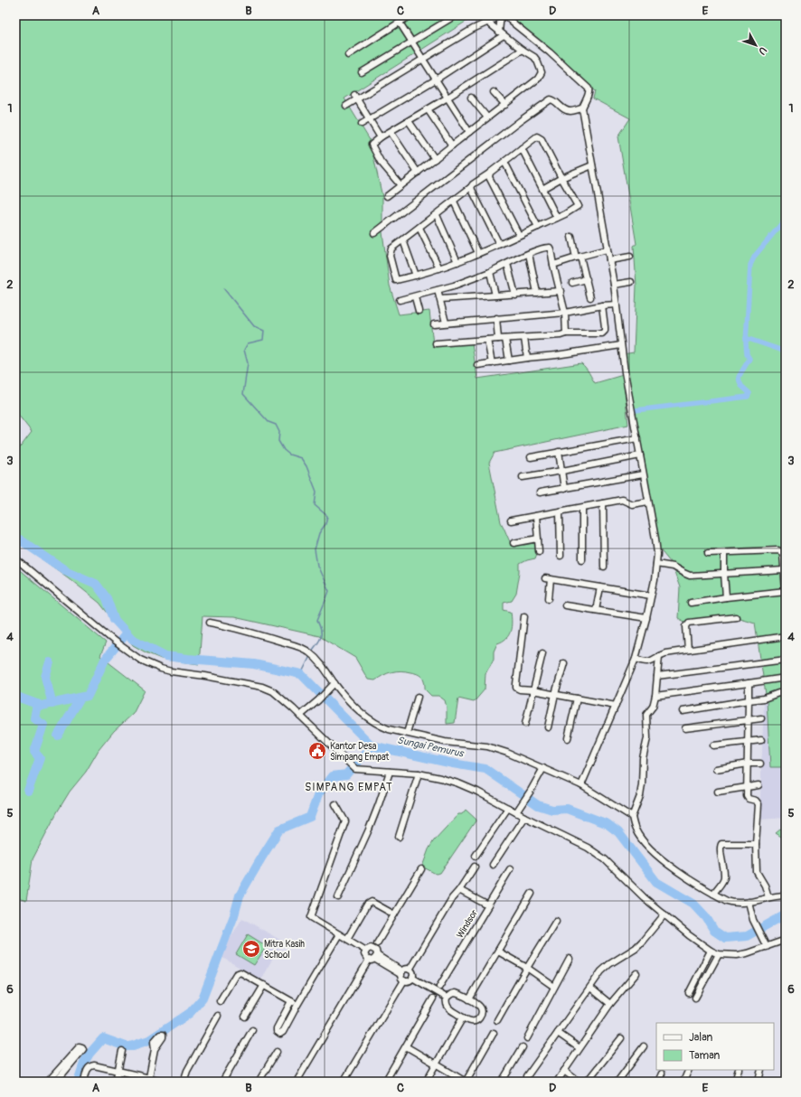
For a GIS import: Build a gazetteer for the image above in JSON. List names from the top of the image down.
{
  "streets": {
    "street": ["Windsor"]
  },
  "districts": ["SIMPANG EMPAT"],
  "water": ["Sungai Pemurus"],
  "places": {
    "public building": ["Kantor Desa Simpang Empat"],
    "school or university": ["Mitra Kasih School"]
  },
  "legend": ["Jalan", "Taman"],
  "north": "bottom right",
  "grid": {
    "columns": [
      "A",
      "B",
      "C",
      "D",
      "E"
    ],
    "rows": [
      "1",
      "2",
      "3",
      "4",
      "5",
      "6"
    ]
  }
}
